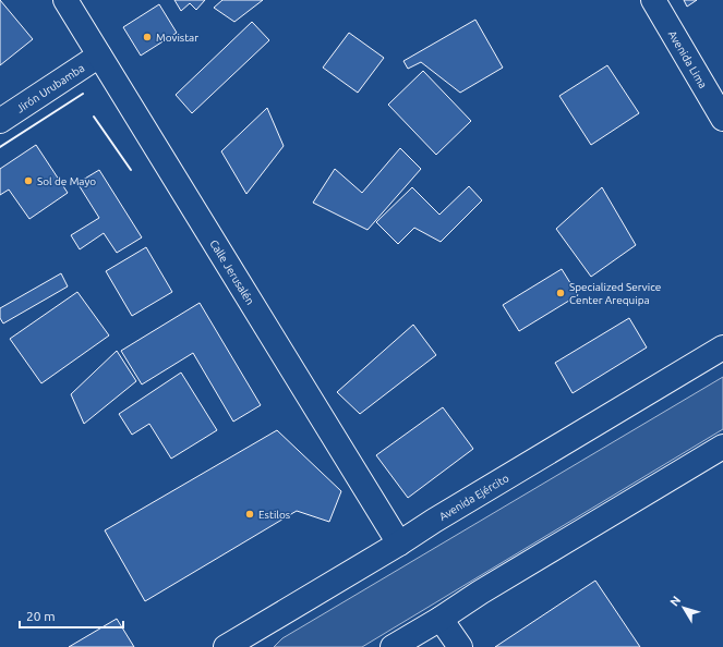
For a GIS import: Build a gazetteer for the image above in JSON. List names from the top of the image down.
{
  "streets": {
    "main road": [
      "Avenida Lima",
      "Jirón Urubamba",
      "Calle Jerusalén",
      "Avenida Ejército"
    ]
  },
  "crossings": [
    ["Jirón Urubamba", "Calle Jerusalén"],
    ["Calle Jerusalén", "Avenida Ejército"]
  ],
  "places": [
    "Movistar",
    "Sol de Mayo",
    "Specialized Service Center Arequipa",
    "Estilos"
  ],
  "scale_bar": "20 m",
  "north": "top left"
}
